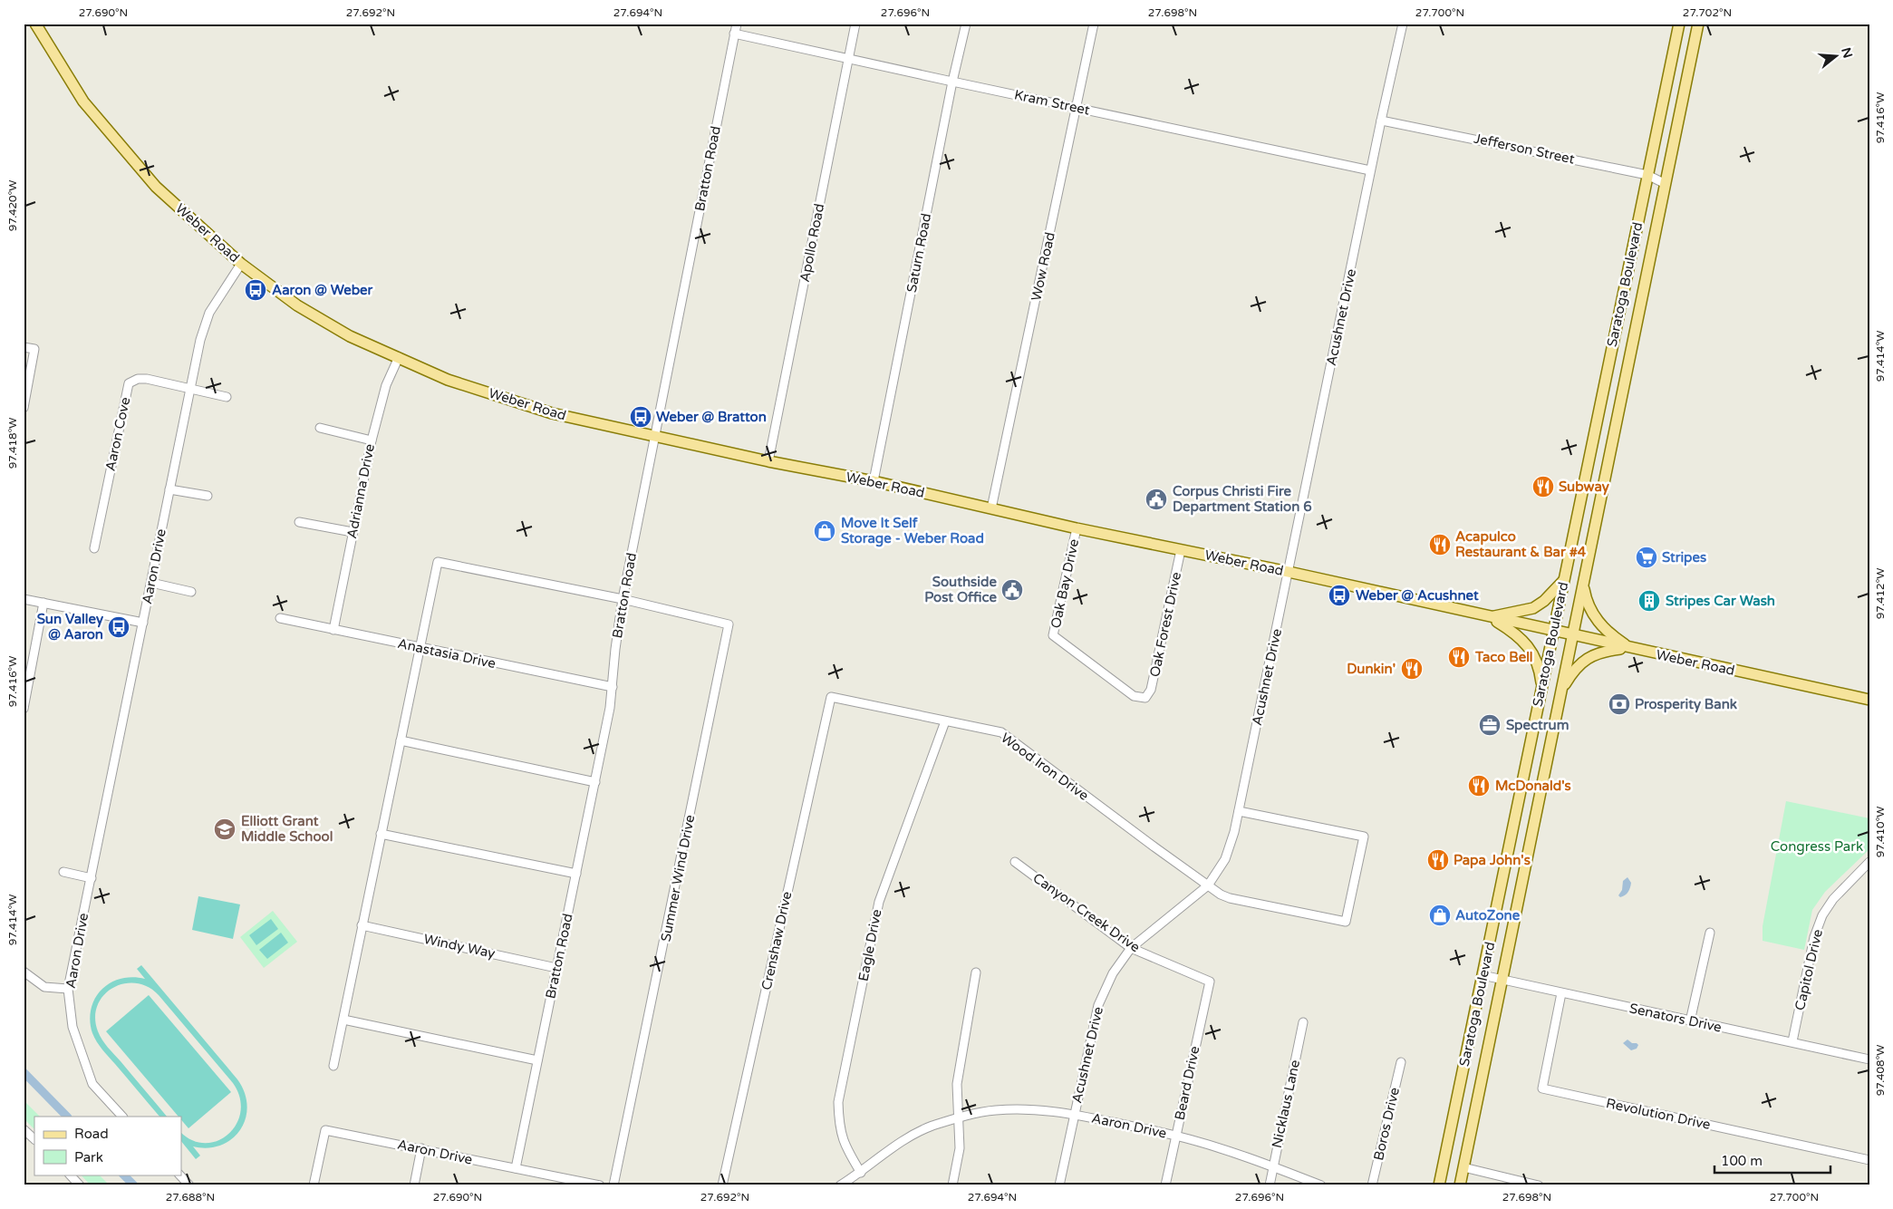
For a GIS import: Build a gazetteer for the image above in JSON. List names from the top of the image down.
{
  "streets": {
    "main road": ["Weber Road", "Saratoga Boulevard"],
    "street": [
      "Kram Street",
      "Jefferson Street",
      "Bratton Road",
      "Apollo Road",
      "Saturn Road",
      "Wow Road",
      "Acushnet Drive",
      "Aaron Cove",
      "Adrianna Drive",
      "Aaron Drive",
      "Oak Bay Drive",
      "Oak Forest Drive",
      "Anastasia Drive",
      "Wood Iron Drive",
      "Summer Wind Drive",
      "Canyon Creek Drive",
      "Crenshaw Drive",
      "Eagle Drive",
      "Windy Way",
      "Capitol Drive",
      "Senators Drive",
      "Beard Drive",
      "Nicklaus Lane",
      "Revolution Drive",
      "Boros Drive"
    ]
  },
  "crossings": [
    ["Kram Street", "Bratton Road"],
    ["Kram Street", "Apollo Road"],
    ["Kram Street", "Saturn Road"],
    ["Kram Street", "Wow Road"],
    ["Kram Street", "Acushnet Drive"],
    ["Jefferson Street", "Saratoga Boulevard"],
    ["Jefferson Street", "Acushnet Drive"],
    ["Bratton Road", "Weber Road"],
    ["Bratton Road", "Aaron Drive"],
    ["Bratton Road", "Anastasia Drive"],
    ["Bratton Road", "Summer Wind Drive"],
    ["Bratton Road", "Windy Way"],
    ["Weber Road", "Apollo Road"],
    ["Weber Road", "Saturn Road"],
    ["Weber Road", "Wow Road"],
    ["Weber Road", "Saratoga Boulevard"],
    ["Weber Road", "Acushnet Drive"],
    ["Weber Road", "Adrianna Drive"],
    ["Weber Road", "Aaron Drive"],
    ["Weber Road", "Oak Bay Drive"],
    ["Weber Road", "Oak Forest Drive"],
    ["Saratoga Boulevard", "Senators Drive"],
    ["Acushnet Drive", "Aaron Drive"],
    ["Acushnet Drive", "Wood Iron Drive"],
    ["Acushnet Drive", "Canyon Creek Drive"],
    ["Aaron Cove", "Aaron Drive"],
    ["Adrianna Drive", "Anastasia Drive"],
    ["Aaron Drive", "Eagle Drive"],
    ["Aaron Drive", "Beard Drive"],
    ["Aaron Drive", "Nicklaus Lane"],
    ["Oak Bay Drive", "Oak Forest Drive"],
    ["Wood Iron Drive", "Crenshaw Drive"],
    ["Wood Iron Drive", "Eagle Drive"],
    ["Canyon Creek Drive", "Beard Drive"],
    ["Capitol Drive", "Senators Drive"],
    ["Senators Drive", "Revolution Drive"]
  ],
  "parks": ["Congress Park"],
  "places": {
    "bus stop": [
      "Aaron @ Weber",
      "Weber @ Bratton",
      "Weber @ Acushnet",
      "Sun Valley @ Aaron"
    ],
    "restaurant": [
      "Subway",
      "Acapulco Restaurant & Bar #4",
      "Taco Bell",
      "Dunkin'",
      "McDonald's",
      "Papa John's"
    ],
    "public building": ["Corpus Christi Fire Department Station 6", "Southside Post Office"],
    "shop": ["Move It Self Storage - Weber Road", "AutoZone"],
    "supermarket": ["Stripes"],
    "building": ["Stripes Car Wash"],
    "bank": ["Prosperity Bank"],
    "office": ["Spectrum"],
    "school or university": ["Elliott Grant Middle School"]
  },
  "legend": ["Road", "Park"],
  "scale_bar": "100 m",
  "north": "right",
  "coordinates": [
    "27.690°N",
    "27.692°N",
    "27.694°N",
    "27.696°N",
    "27.698°N",
    "27.700°N",
    "27.702°N",
    "97.416°W",
    "97.420°W",
    "97.414°W",
    "97.418°W",
    "97.412°W",
    "97.410°W",
    "97.408°W",
    "27.688°N"
  ]
}
